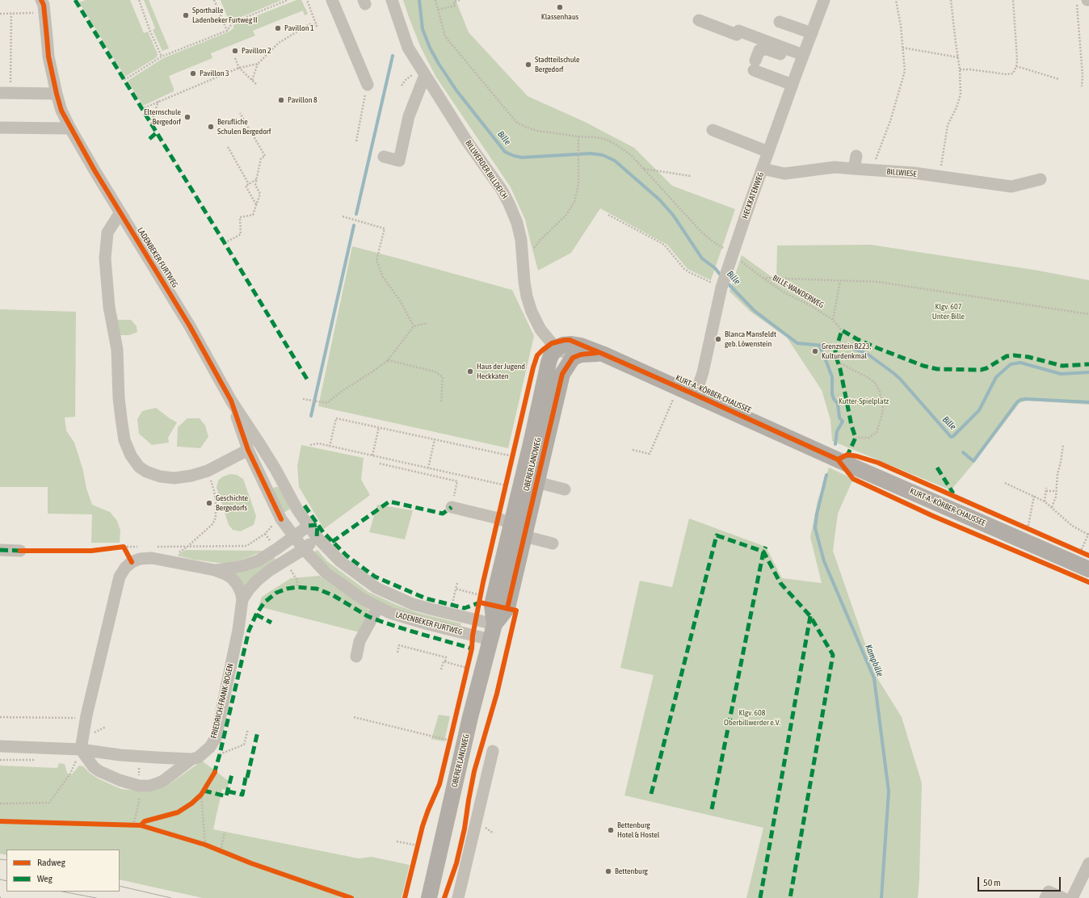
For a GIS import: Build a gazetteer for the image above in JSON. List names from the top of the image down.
{
  "streets": {
    "main road": ["KURT-A.-KÖRBER-CHAUSSEE", "OBERER LANDWEG"],
    "street": [
      "BILLWERDER BILLDEICH",
      "BILLWIESE",
      "HECKKATENWEG",
      "LADENBEKER FURTWEG",
      "FRIEDRICH-FRANK-BOGEN"
    ],
    "path": ["BILLE-WANDERWEG"]
  },
  "crossings": [
    ["BILLWERDER BILLDEICH", "KURT-A.-KÖRBER-CHAUSSEE"],
    ["BILLWERDER BILLDEICH", "OBERER LANDWEG"],
    ["BILLWIESE", "HECKKATENWEG"],
    ["HECKKATENWEG", "BILLE-WANDERWEG"],
    ["HECKKATENWEG", "KURT-A.-KÖRBER-CHAUSSEE"],
    ["LADENBEKER FURTWEG", "OBERER LANDWEG"],
    ["LADENBEKER FURTWEG", "FRIEDRICH-FRANK-BOGEN"],
    ["KURT-A.-KÖRBER-CHAUSSEE", "OBERER LANDWEG"]
  ],
  "water": ["Bille", "Kampbille"],
  "parks": ["Klgv. 607 Unter-Bille", "Kutter-Spielplatz", "Klgv. 608 Oberbillwerder e.V."],
  "places": [
    "Klassenhaus",
    "Sporthalle Ladenbeker Furtweg II",
    "Pavillon 1",
    "Pavillon 2",
    "Stadtteilschule Bergedorf",
    "Pavillon 3",
    "Pavillon 8",
    "Elternschule Bergedorf",
    "Berufliche Schulen Bergedorf",
    "Blanca Mansfeldt geb. Löwenstein",
    "Grenzstein B223, Kulturdenkmal",
    "Haus der Jugend Heckkaten",
    "Geschichte Bergedorfs",
    "Bettenburg Hotel & Hostel",
    "Bettenburg"
  ],
  "legend": ["Radweg", "Weg"],
  "scale_bar": "50 m"
}
